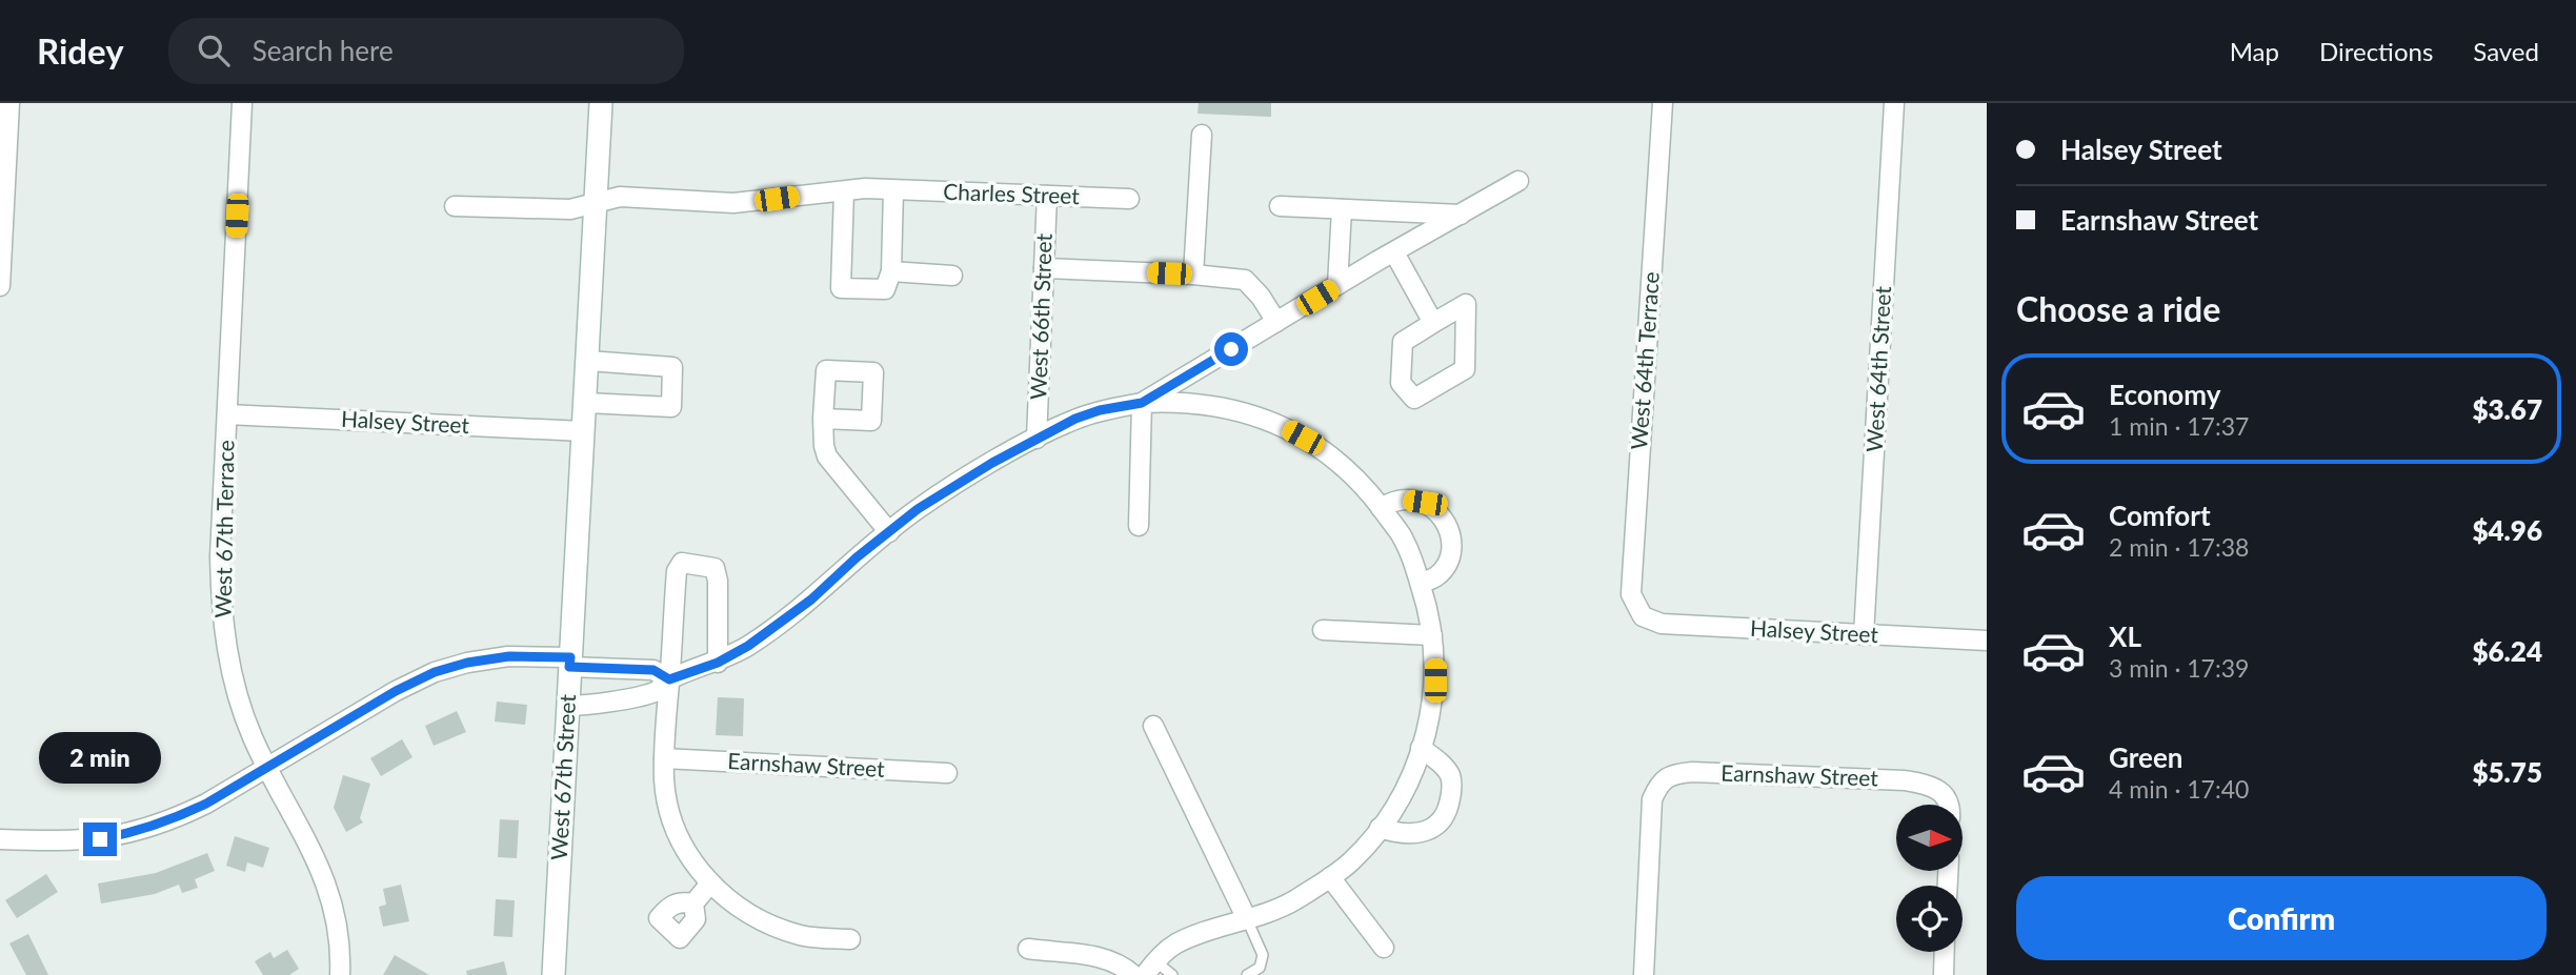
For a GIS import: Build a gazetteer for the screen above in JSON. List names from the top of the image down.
{
  "streets": {
    "street": [
      "Charles Street",
      "West 66th Street",
      "West 64th Terrace",
      "West 64th Street",
      "Halsey Street",
      "West 67th Terrace",
      "Earnshaw Street",
      "West 67th Street"
    ]
  },
  "crossings": [
    ["Charles Street", "West 66th Street"],
    ["Charles Street", "West 67th Street"],
    ["West 64th Terrace", "Halsey Street"],
    ["West 64th Street", "Halsey Street"],
    ["Halsey Street", "West 67th Terrace"],
    ["Halsey Street", "West 67th Street"]
  ],
  "north": "right",
  "page": {
    "header": "Ridey",
    "search": "Search here",
    "nav": ["Map", "Directions", "Saved"],
    "banner": ["Halsey Street", "Earnshaw Street"],
    "heading": "Choose a ride",
    "list": [
      {
        "name": "Economy",
        "note": "1 min · 17:37",
        "value": "$3.67"
      },
      {
        "name": "Comfort",
        "note": "2 min · 17:38",
        "value": "$4.96"
      },
      {
        "name": "XL",
        "note": "3 min · 17:39",
        "value": "$6.24"
      },
      {
        "name": "Green",
        "note": "4 min · 17:40",
        "value": "$5.75"
      }
    ],
    "bubble": "2 min",
    "buttons": "Confirm"
  }
}
